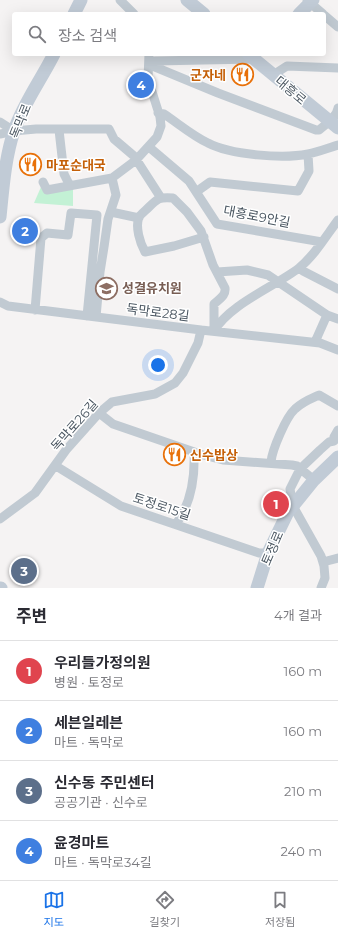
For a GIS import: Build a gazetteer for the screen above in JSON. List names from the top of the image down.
{
  "streets": {
    "main road": ["대흥로", "독막로", "토정로"],
    "street": [
      "대흥로9안길",
      "독막로28길",
      "독막로26길",
      "토정로15길"
    ]
  },
  "crossings": [
    ["독막로28길", "독막로26길"],
    ["독막로26길", "토정로15길"],
    ["토정로15길", "토정로"]
  ],
  "places": {
    "restaurant": ["군자네", "마포순대국", "신수밥상"],
    "school or university": ["성결유치원"]
  },
  "page": {
    "search": "장소 검색",
    "pins": [
      "4",
      "2",
      "1",
      "3"
    ],
    "heading": ["주변", "4개 결과"],
    "list": [
      {
        "mark": "1",
        "name": "우리들가정의원",
        "note": "병원 · 토정로",
        "value": "160 m"
      },
      {
        "mark": "2",
        "name": "세븐일레븐",
        "note": "마트 · 독막로",
        "value": "160 m"
      },
      {
        "mark": "3",
        "name": "신수동 주민센터",
        "note": "공공기관 · 신수로",
        "value": "210 m"
      },
      {
        "mark": "4",
        "name": "윤경마트",
        "note": "마트 · 독막로34길",
        "value": "240 m"
      }
    ],
    "nav": ["지도", "길찾기", "저장됨"]
  }
}
